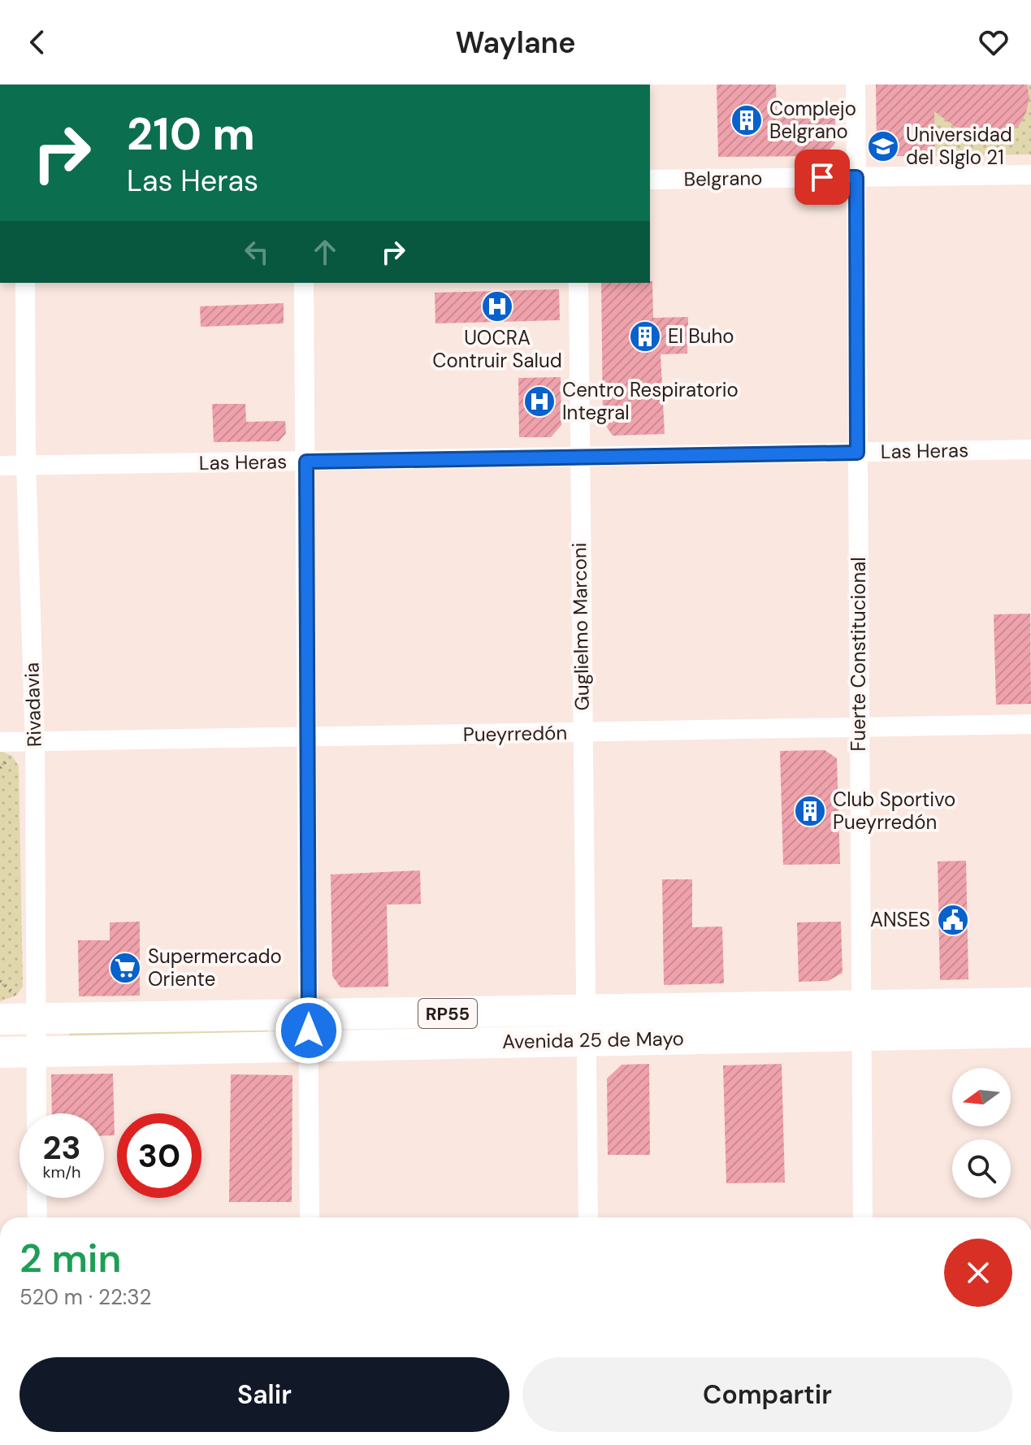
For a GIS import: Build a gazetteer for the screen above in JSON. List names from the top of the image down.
{
  "streets": {
    "main road": ["RP55", "Avenida 25 de Mayo"],
    "street": [
      "Belgrano",
      "Las Heras",
      "Guglielmo Marconi",
      "Fuerte Constitucional",
      "Rivadavia",
      "Pueyrredón"
    ]
  },
  "crossings": [
    ["Belgrano", "Fuerte Constitucional"],
    ["Las Heras", "Guglielmo Marconi"],
    ["Las Heras", "Fuerte Constitucional"],
    ["Las Heras", "Rivadavia"],
    ["Guglielmo Marconi", "Pueyrredón"],
    ["Guglielmo Marconi", "Avenida 25 de Mayo"],
    ["Fuerte Constitucional", "Pueyrredón"],
    ["Fuerte Constitucional", "Avenida 25 de Mayo"],
    ["Rivadavia", "Pueyrredón"],
    ["Rivadavia", "Avenida 25 de Mayo"]
  ],
  "places": {
    "building": ["Complejo Belgrano", "El Buho", "Club Sportivo Pueyrredón"],
    "school or university": ["Universidad del SIglo 21"],
    "hospital": ["UOCRA Contruir Salud", "Centro Respiratorio Integral"],
    "public building": ["ANSES"],
    "supermarket": ["Supermercado Oriente"]
  },
  "north": "left",
  "page": {
    "header": "Waylane",
    "turn": ["210 m", "Las Heras"],
    "speed": "23 km/h",
    "limit": "30",
    "heading": ["2 min", "520 m · 22:32"],
    "buttons": ["Salir", "Compartir"]
  }
}
